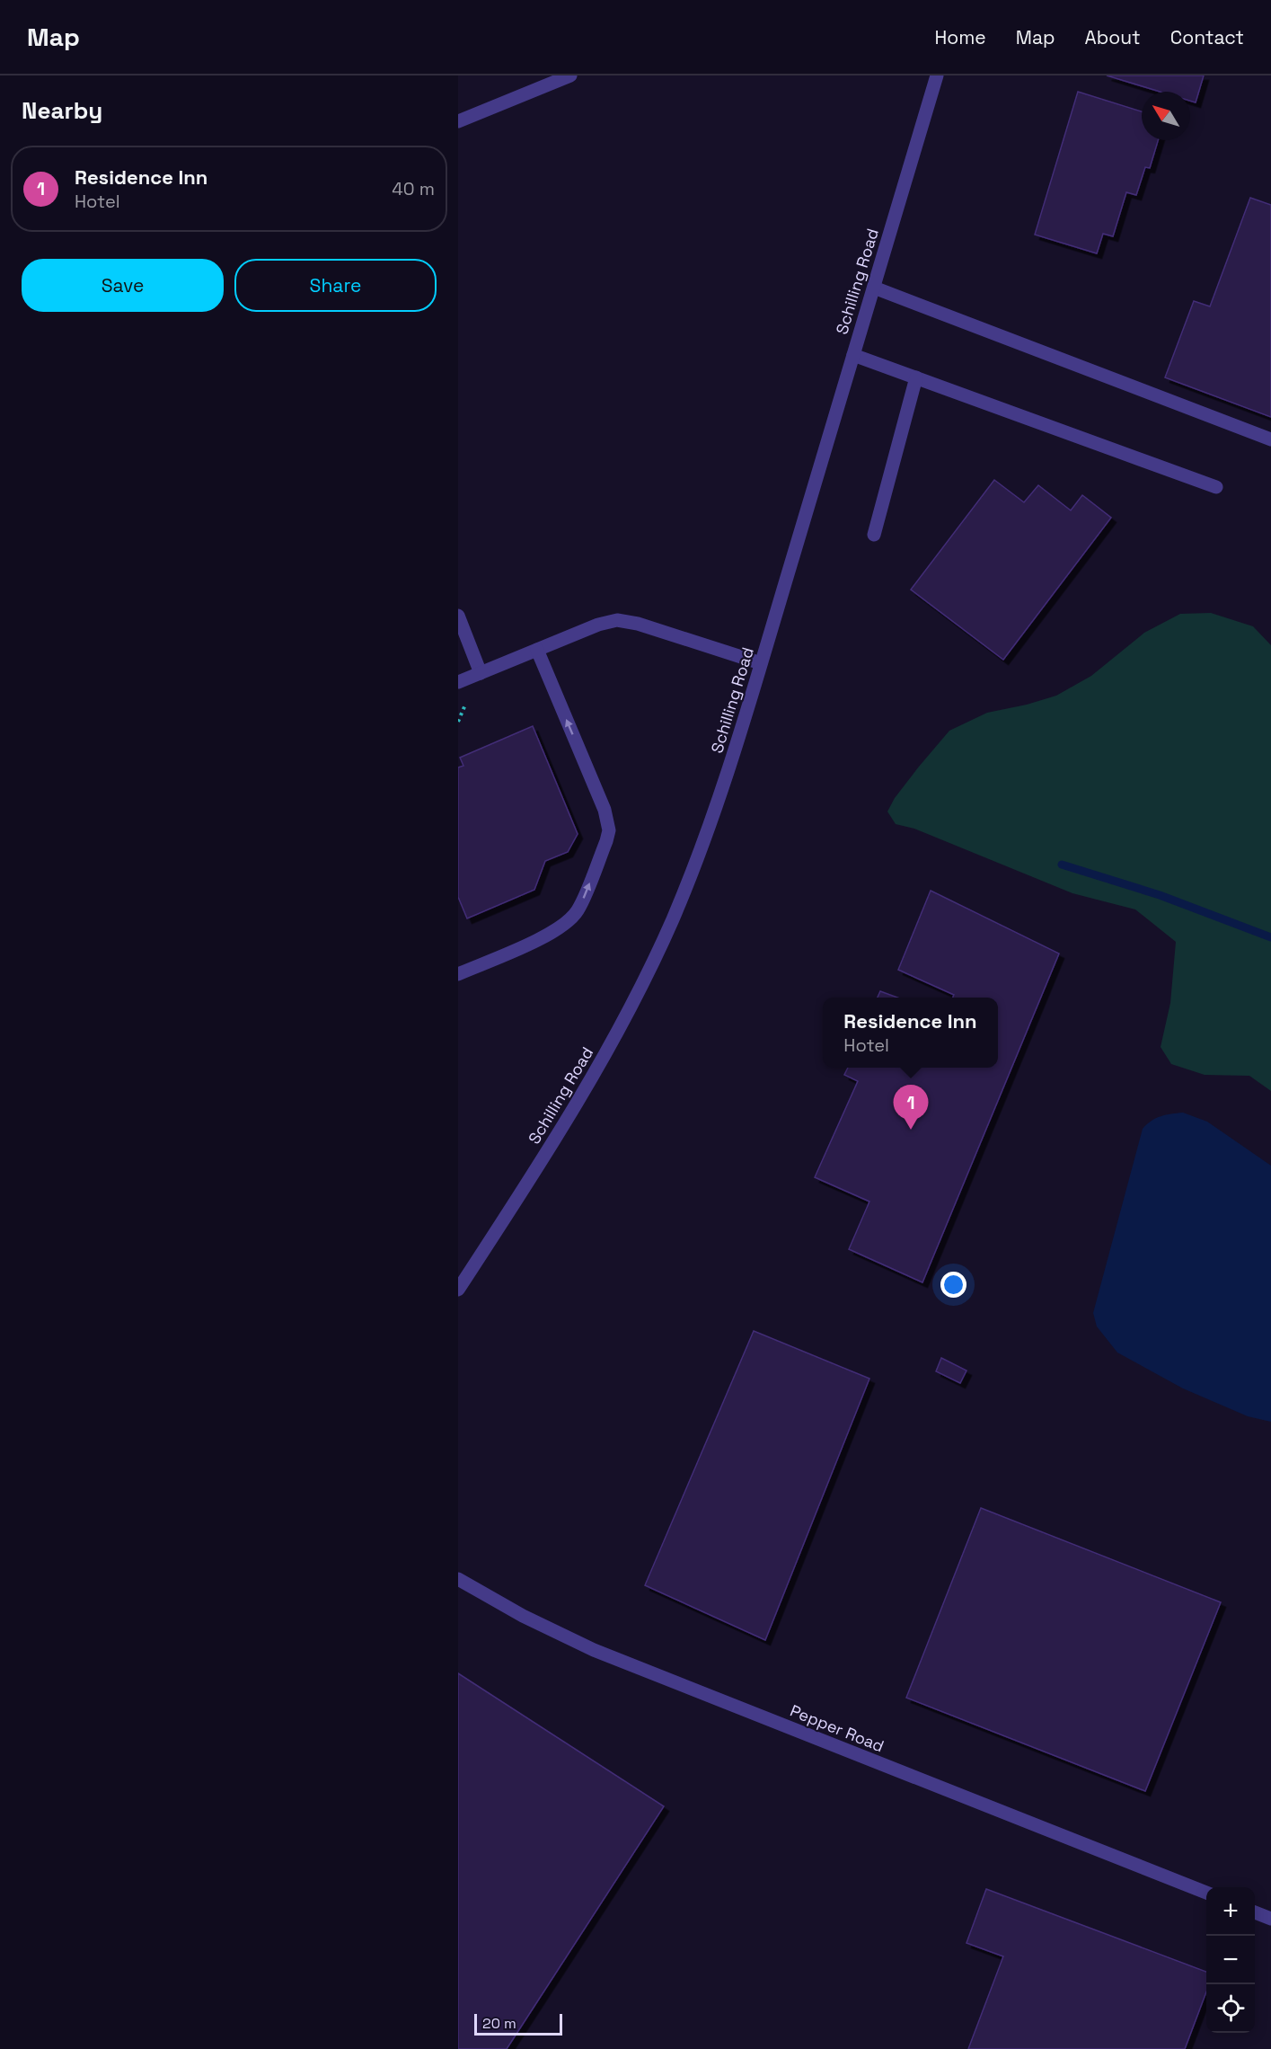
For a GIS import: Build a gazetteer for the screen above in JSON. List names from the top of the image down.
{
  "streets": {
    "street": ["Schilling Road", "Pepper Road"]
  },
  "scale_bar": "20 m",
  "north": "top left",
  "page": {
    "header": "Map",
    "nav": [
      "Home",
      "Map",
      "About",
      "Contact"
    ],
    "heading": "Nearby",
    "list": [
      {
        "mark": "1",
        "name": "Residence Inn",
        "note": "Hotel",
        "value": "40 m"
      }
    ],
    "buttons": ["Save", "Share"],
    "popup": ["Residence Inn", "Hotel"],
    "pins": "1",
    "map_buttons": ["+", "−"],
    "scale": "20 m"
  }
}
